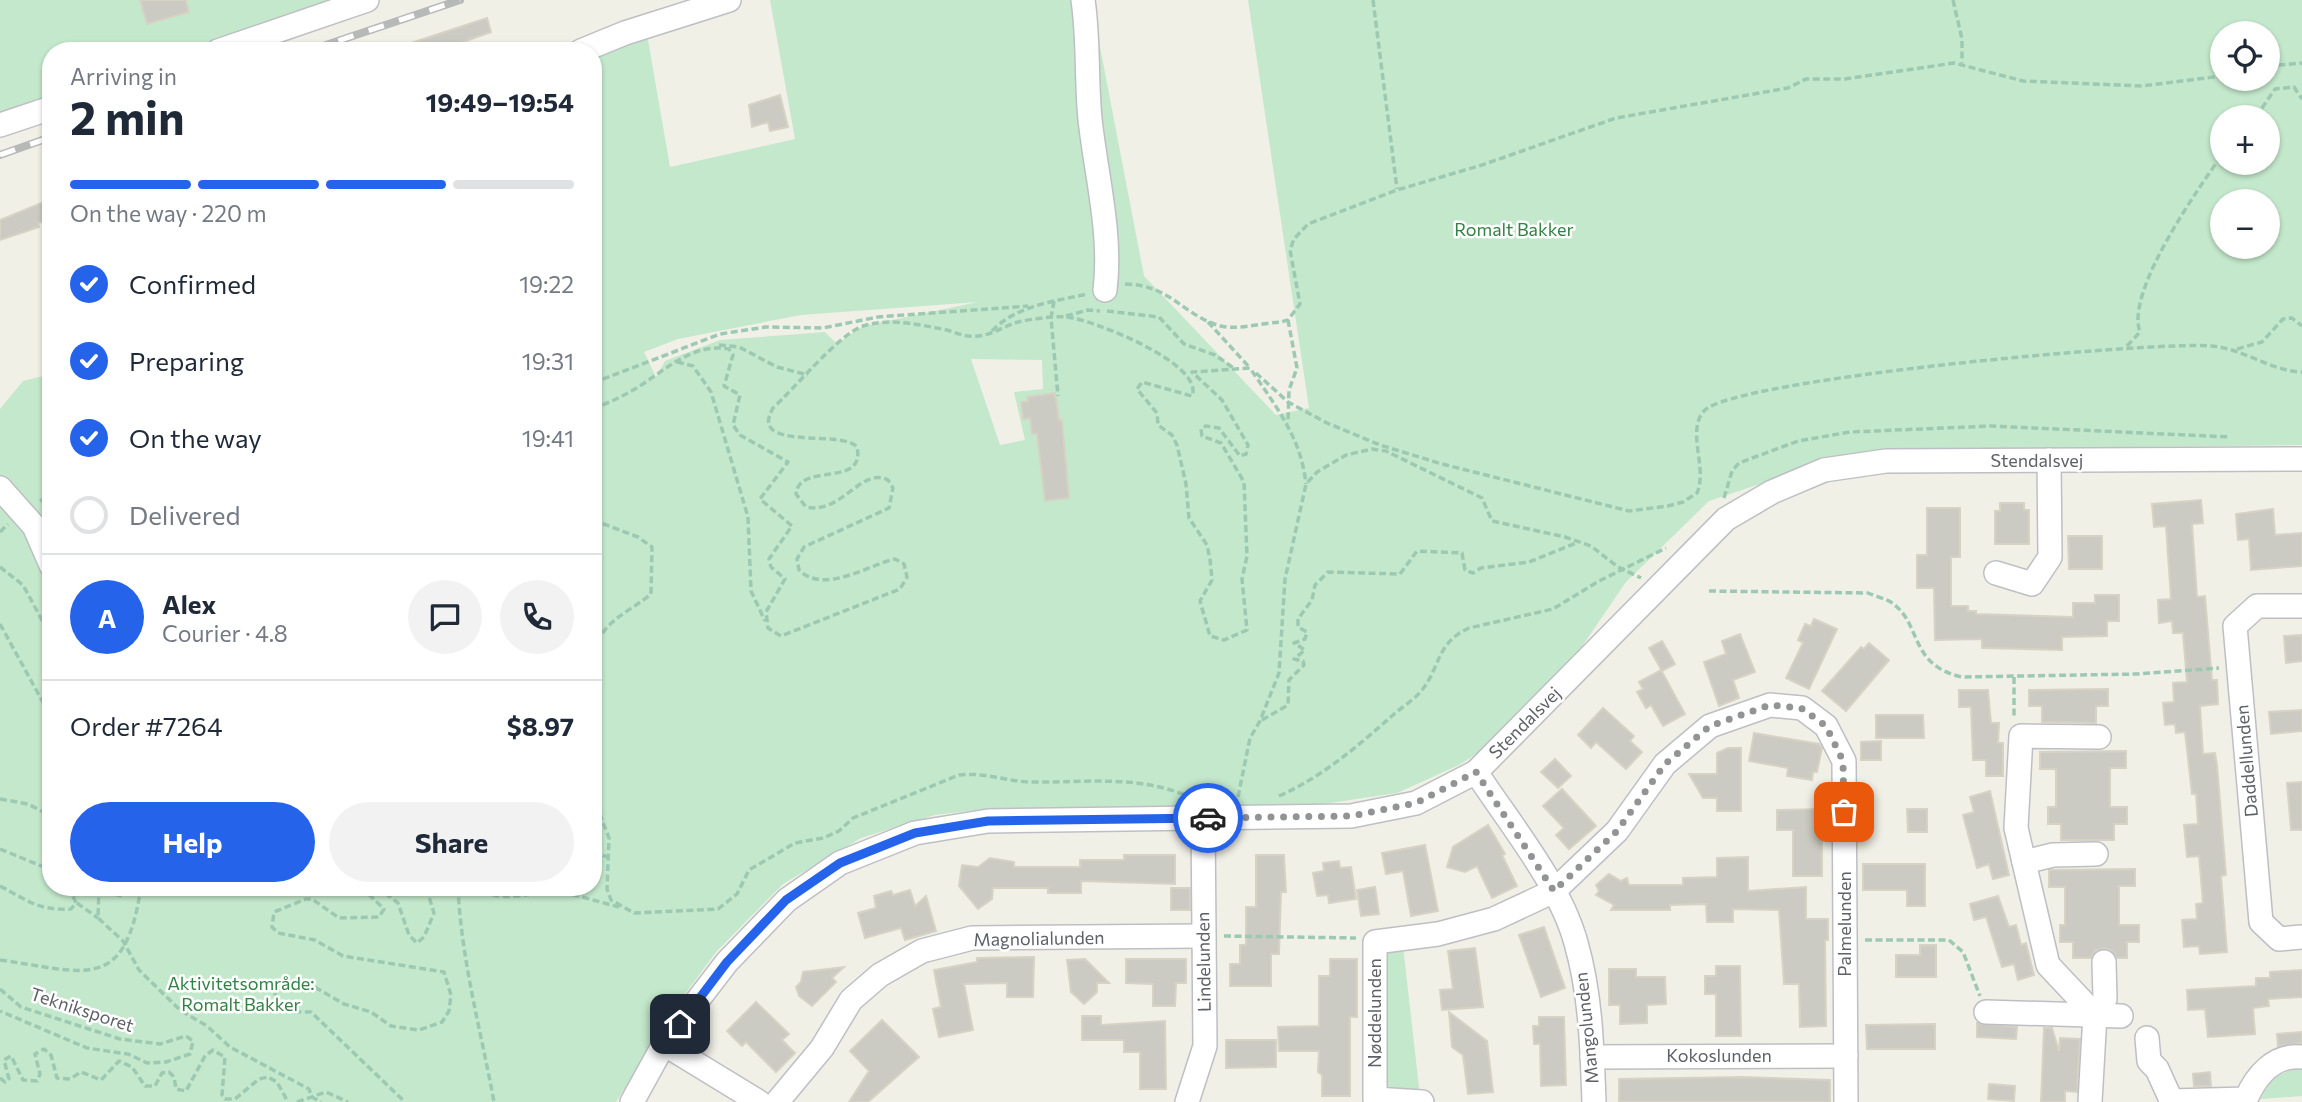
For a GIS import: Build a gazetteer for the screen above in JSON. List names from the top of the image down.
{
  "streets": {
    "street": [
      "Stendalsvej",
      "Daddellunden",
      "Palmelunden",
      "Magnolialunden",
      "Lindelunden",
      "Nøddelunden",
      "Mangolunden",
      "Kokoslunden"
    ],
    "path": ["Tekniksporet"]
  },
  "crossings": [
    ["Stendalsvej", "Lindelunden"],
    ["Stendalsvej", "Mangolunden"],
    ["Palmelunden", "Nøddelunden"],
    ["Palmelunden", "Mangolunden"],
    ["Palmelunden", "Kokoslunden"],
    ["Magnolialunden", "Lindelunden"],
    ["Nøddelunden", "Mangolunden"],
    ["Mangolunden", "Kokoslunden"]
  ],
  "parks": ["Romalt Bakker", "Aktivitetsområde: Romalt Bakker"],
  "page": {
    "map_buttons": ["+", "−"],
    "heading": ["2 min", "Arriving in", "19:49–19:54"],
    "panel": [
      "Alex",
      "Courier · 4.8",
      "Order #7264",
      "$8.97"
    ],
    "bar": "On the way · 220 m",
    "list": [
      ["Confirmed", "19:22"],
      ["Preparing", "19:31"],
      ["On the way", "19:41"],
      "Delivered"
    ],
    "round": "A",
    "buttons": ["Help", "Share"]
  }
}
